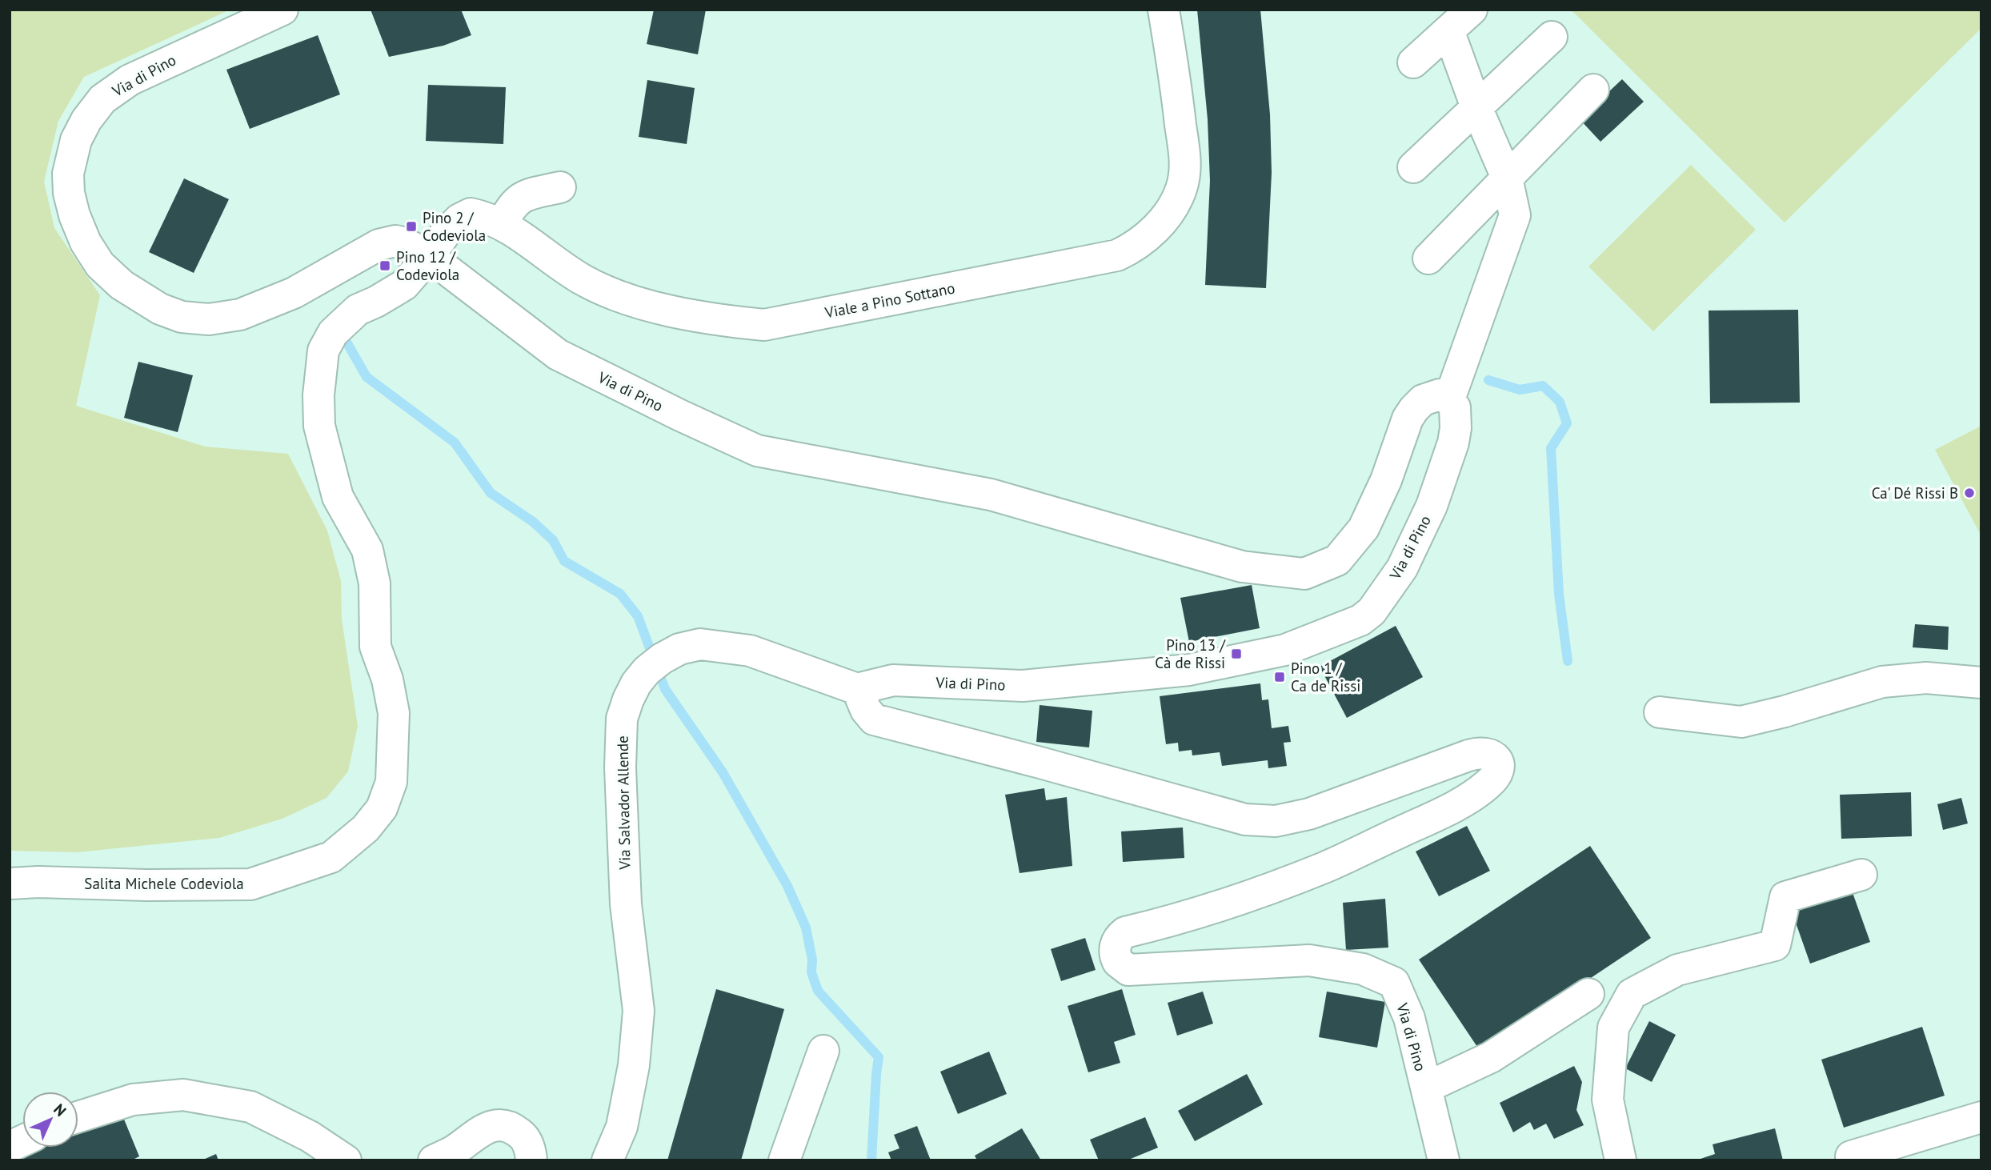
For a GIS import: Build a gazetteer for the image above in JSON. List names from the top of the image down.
{
  "streets": {
    "street": [
      "Via di Pino",
      "Viale a Pino Sottano",
      "Via Salvador Allende",
      "Salita Michele Codeviola"
    ]
  },
  "crossings": [
    ["Via di Pino", "Viale a Pino Sottano"],
    ["Via di Pino", "Via Salvador Allende"],
    ["Via di Pino", "Salita Michele Codeviola"],
    ["Viale a Pino Sottano", "Salita Michele Codeviola"]
  ],
  "places": {
    "transit": [
      "Pino 2 / Codeviola",
      "Pino 12 / Codeviola",
      "Pino 13 / Cà de Rissi",
      "Pino 1 / Ca de Rissi"
    ],
    "other": ["Ca' Dé Rissi B"]
  },
  "north": "top right"
}
